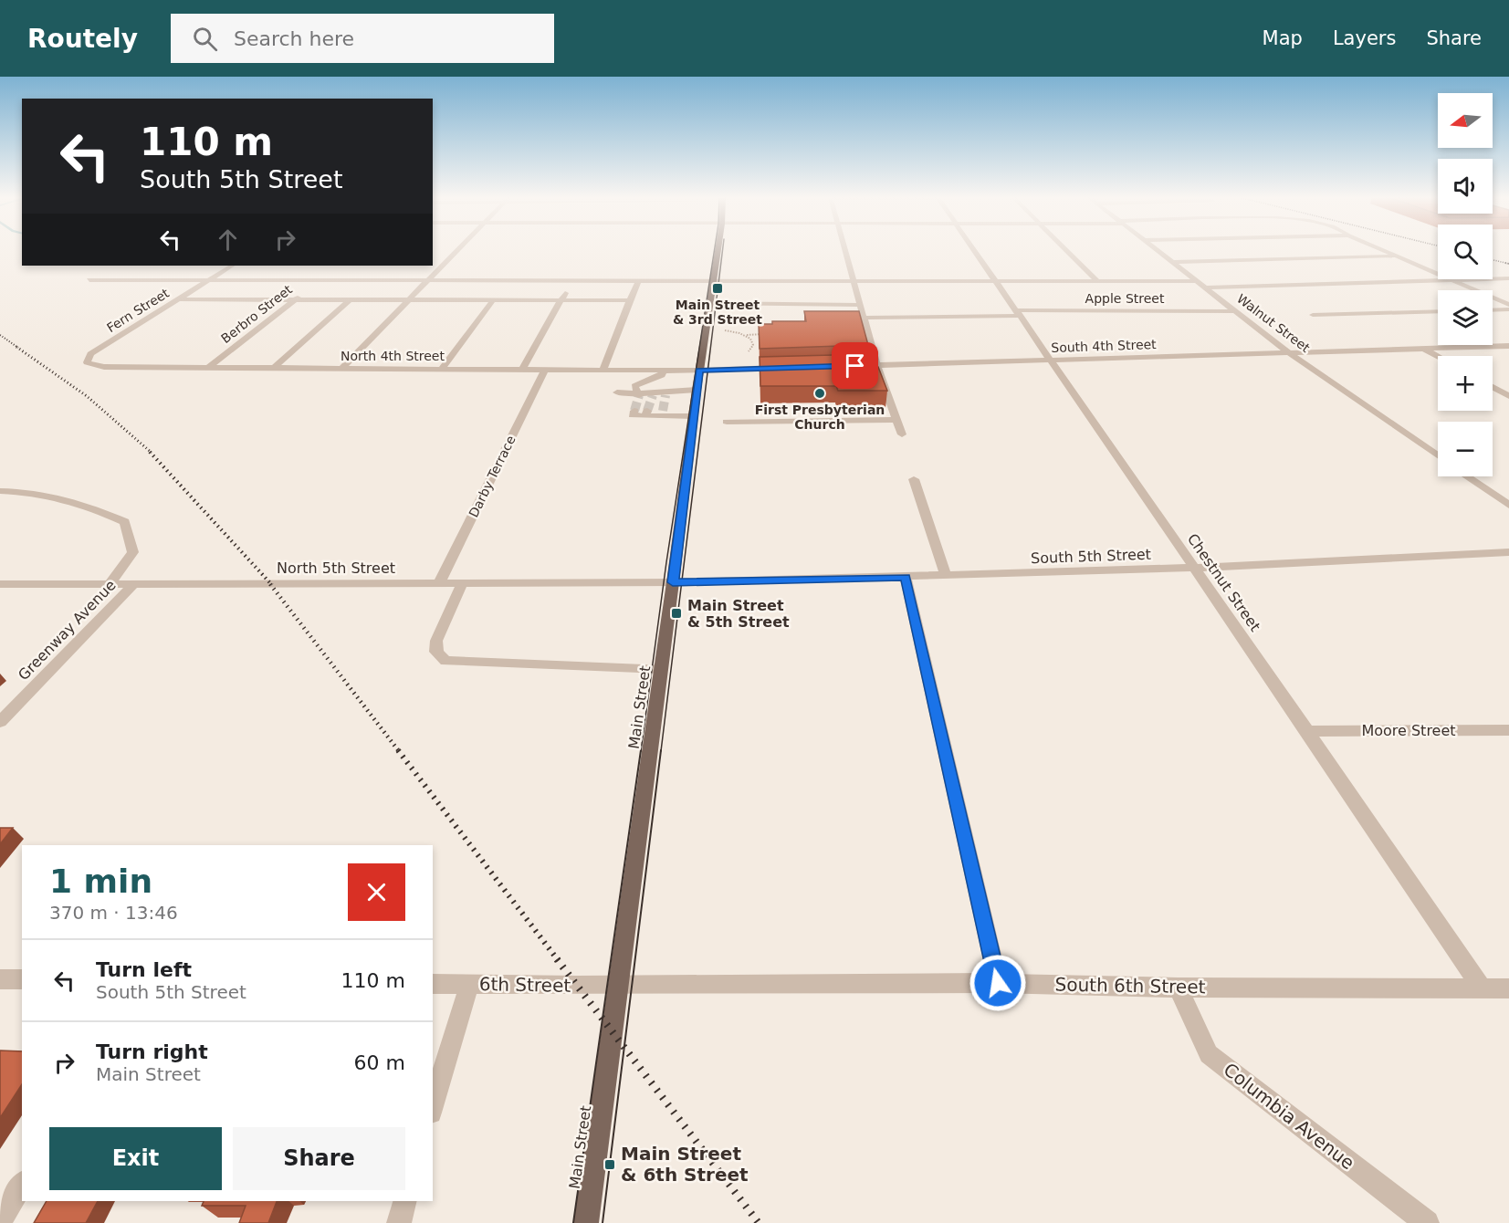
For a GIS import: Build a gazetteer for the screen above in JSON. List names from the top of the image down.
{
  "streets": {
    "main road": ["Main Street"],
    "street": [
      "Apple Street",
      "Fern Street",
      "Berbro Street",
      "Walnut Street",
      "South 4th Street",
      "North 4th Street",
      "Darby Terrace",
      "South 5th Street",
      "North 5th Street",
      "Chestnut Street",
      "Greenway Avenue",
      "Moore Street",
      "6th Street",
      "South 6th Street",
      "Columbia Avenue"
    ]
  },
  "crossings": [
    ["Apple Street", "Walnut Street"],
    ["Apple Street", "Chestnut Street"],
    ["Fern Street", "North 4th Street"],
    ["Berbro Street", "North 4th Street"],
    ["Walnut Street", "South 4th Street"],
    ["South 4th Street", "Chestnut Street"],
    ["North 4th Street", "Darby Terrace"],
    ["North 4th Street", "Main Street"],
    ["Darby Terrace", "North 5th Street"],
    ["South 5th Street", "North 5th Street"],
    ["South 5th Street", "Chestnut Street"],
    ["South 5th Street", "Main Street"],
    ["North 5th Street", "Greenway Avenue"],
    ["North 5th Street", "Main Street"],
    ["Chestnut Street", "Moore Street"],
    ["Chestnut Street", "South 6th Street"],
    ["Main Street", "6th Street"],
    ["Main Street", "South 6th Street"],
    ["6th Street", "South 6th Street"],
    ["South 6th Street", "Columbia Avenue"]
  ],
  "places": {
    "transit": ["Main Street & 3rd Street", "Main Street & 5th Street", "Main Street & 6th Street"],
    "other": ["First Presbyterian Church"]
  },
  "north": "left",
  "page": {
    "header": "Routely",
    "search": "Search here",
    "nav": ["Map", "Layers", "Share"],
    "map_buttons": ["+", "−"],
    "turn": ["110 m", "South 5th Street"],
    "heading": ["1 min", "370 m · 13:46"],
    "list": [
      {
        "name": "Turn left",
        "note": "South 5th Street",
        "value": "110 m"
      },
      {
        "name": "Turn right",
        "note": "Main Street",
        "value": "60 m"
      }
    ],
    "buttons": ["Exit", "Share"]
  }
}
